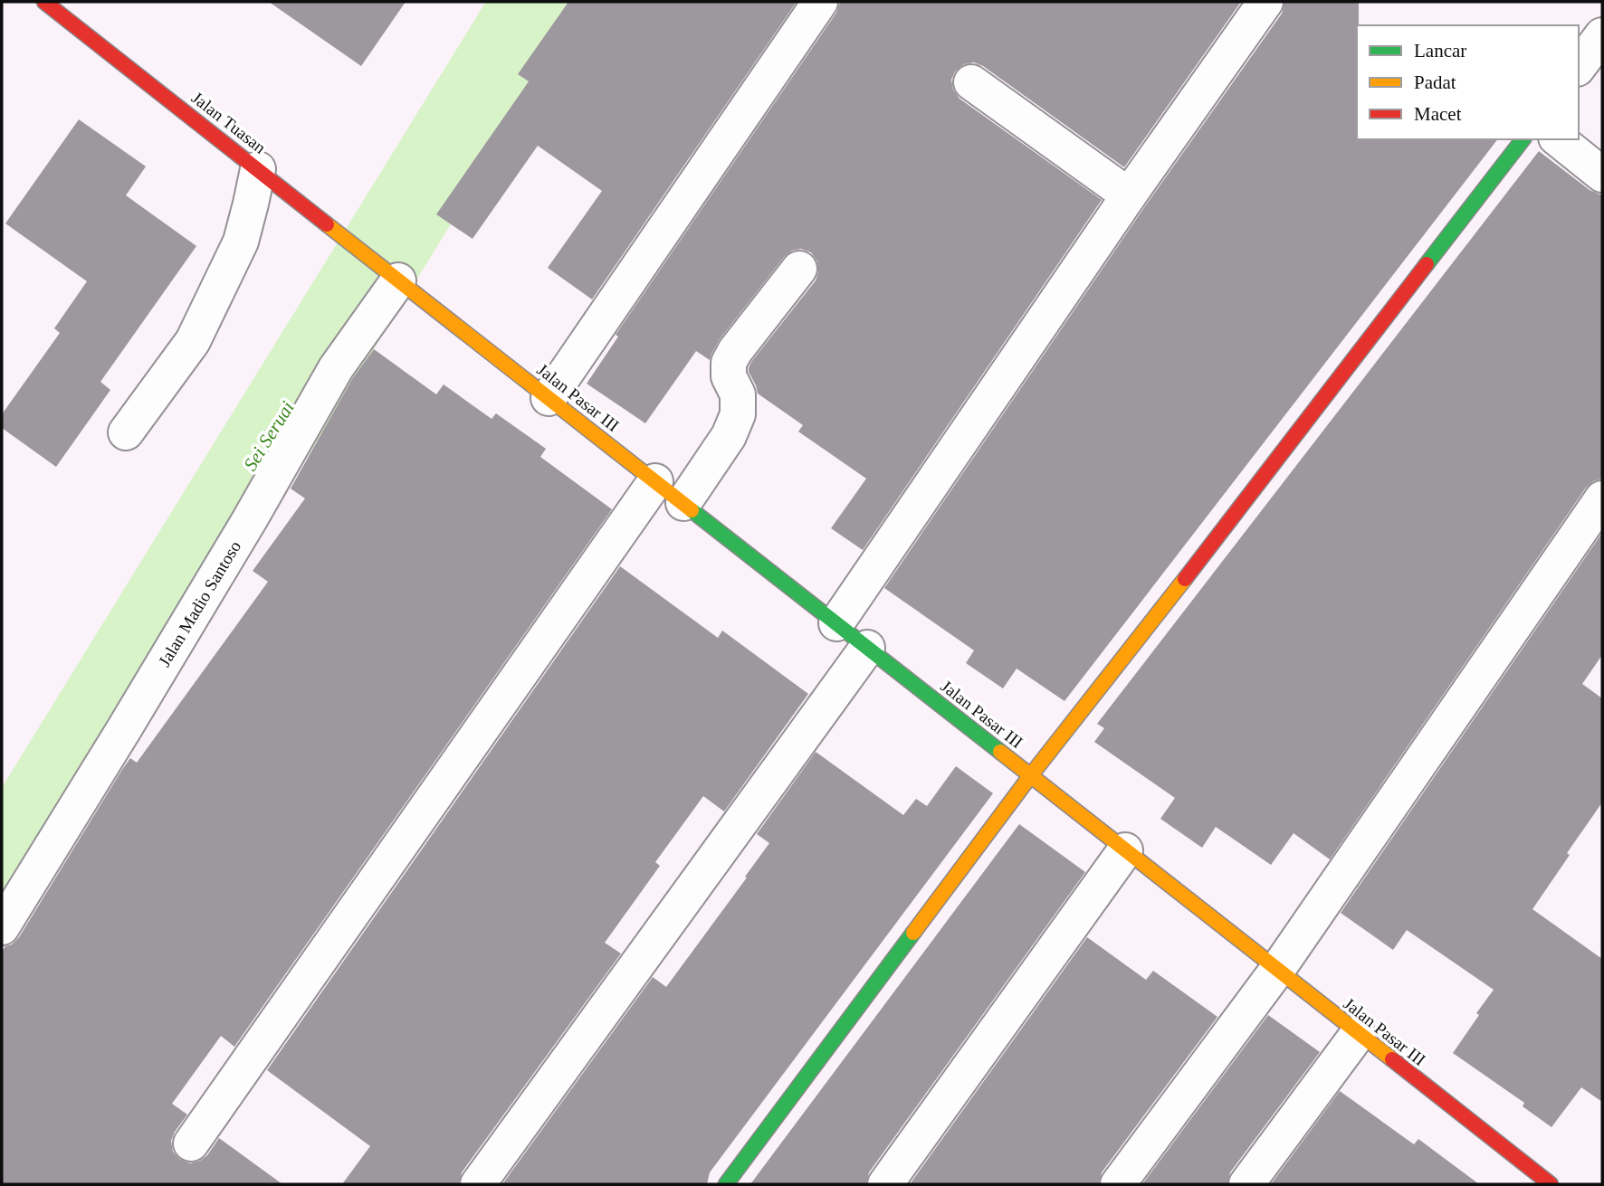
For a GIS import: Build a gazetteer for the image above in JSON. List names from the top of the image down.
{
  "streets": {
    "street": ["Jalan Tuasan", "Jalan Pasar III", "Jalan Madio Santoso"]
  },
  "crossings": [
    ["Jalan Tuasan", "Jalan Pasar III"],
    ["Jalan Tuasan", "Jalan Madio Santoso"],
    ["Jalan Pasar III", "Jalan Madio Santoso"]
  ],
  "water": ["Sei Seruai"],
  "legend": ["Lancar", "Padat", "Macet"]
}
